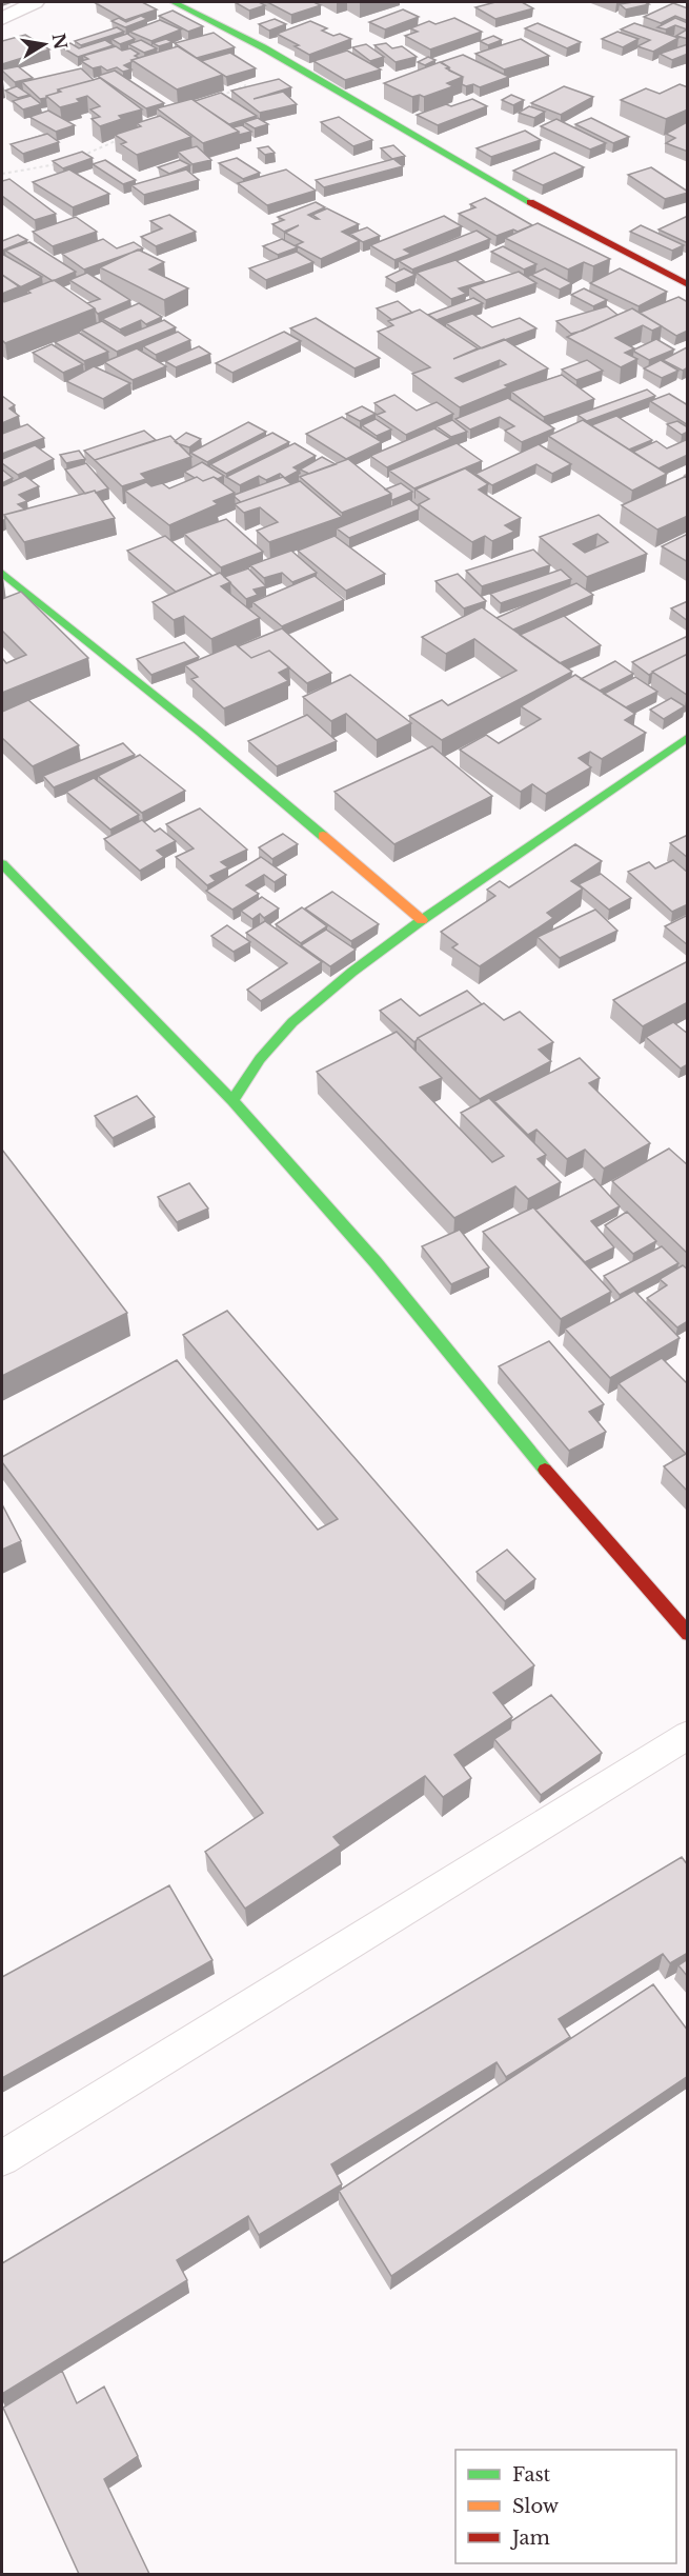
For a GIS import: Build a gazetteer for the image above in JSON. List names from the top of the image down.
{
  "legend": ["Fast", "Slow", "Jam"],
  "north": "right"
}
